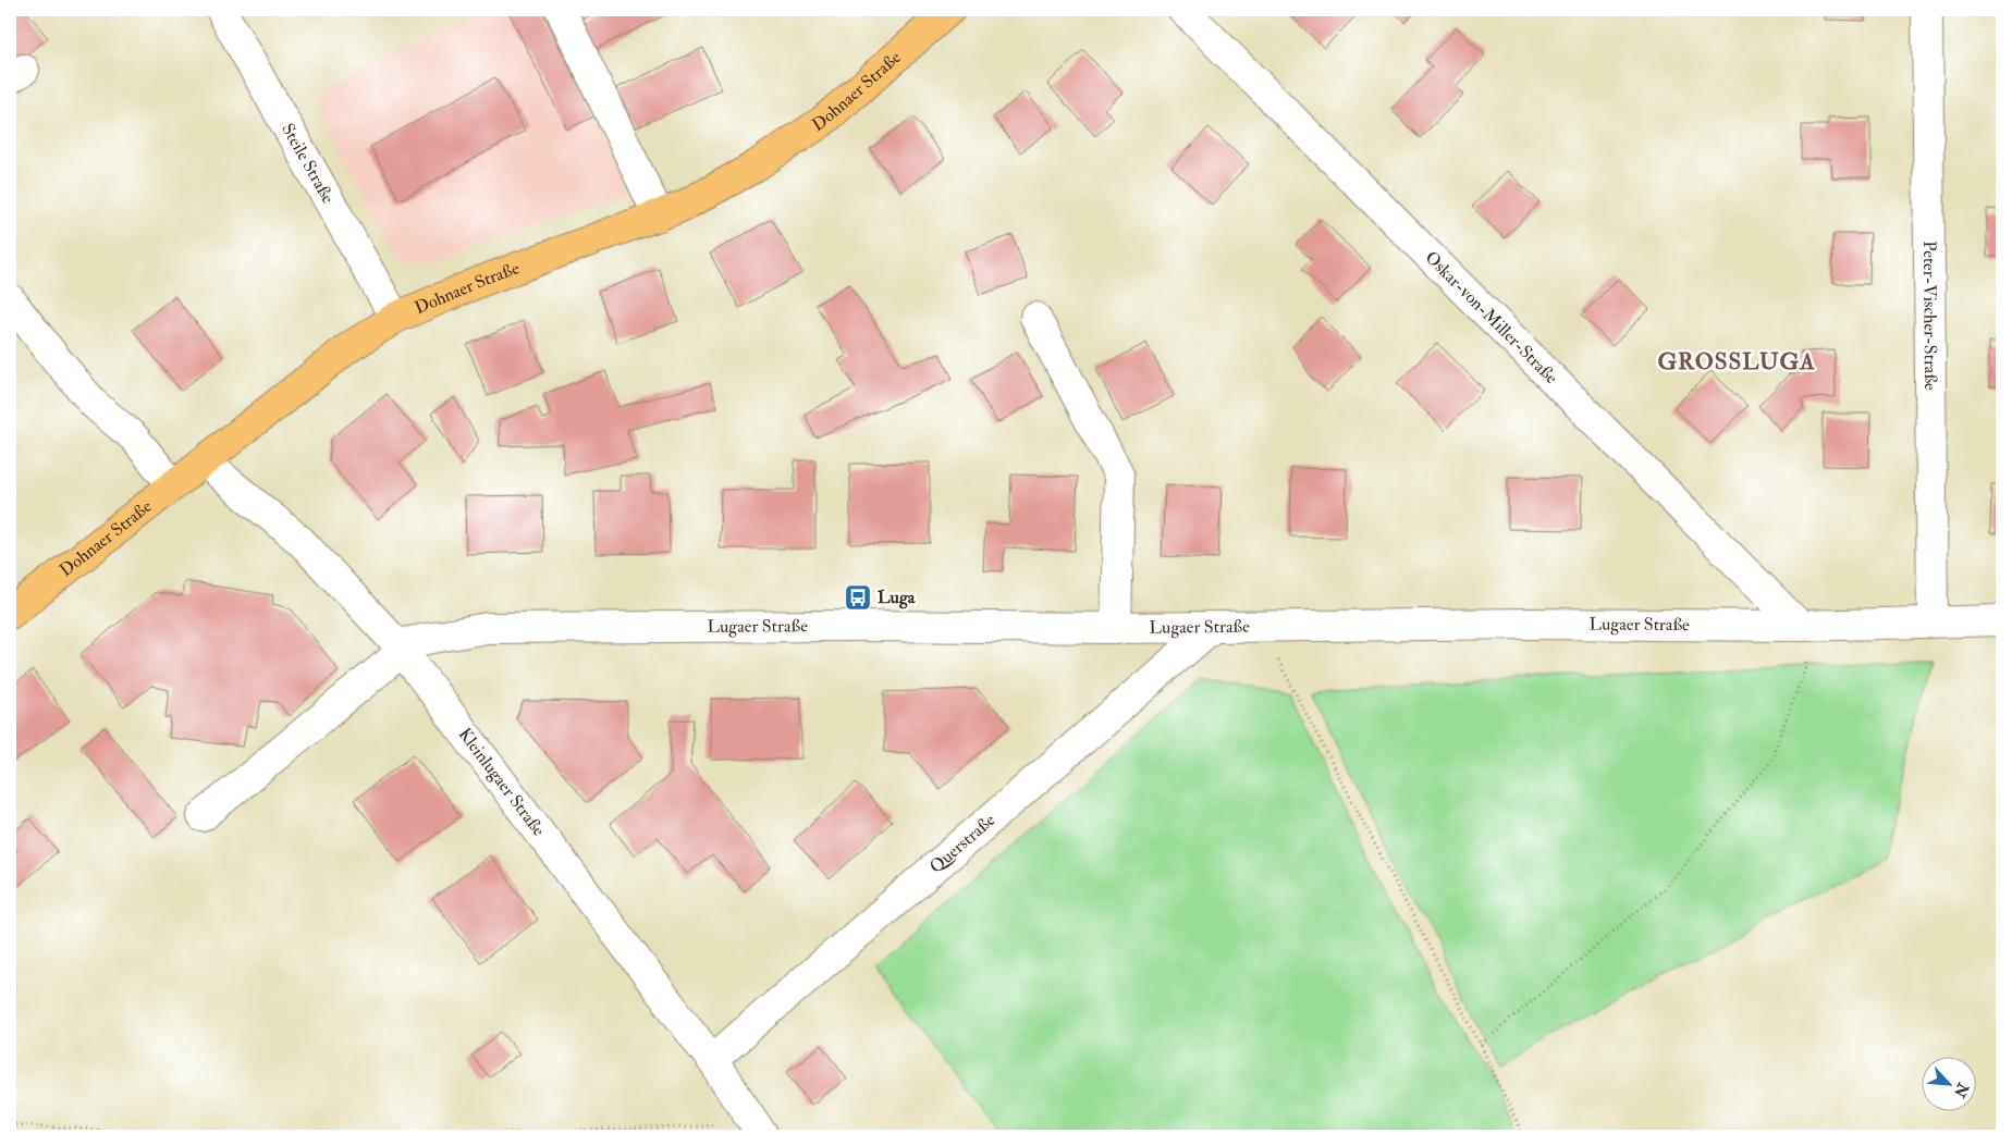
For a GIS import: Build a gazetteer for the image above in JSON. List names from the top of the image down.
{
  "streets": {
    "main road": ["Dohnaer Straße"],
    "street": [
      "Steile Straße",
      "Peter-Vischer-Straße",
      "Oskar-von-Miller-Straße",
      "Lugaer Straße",
      "Kleinlugaer Straße",
      "Querstraße"
    ]
  },
  "crossings": [
    ["Dohnaer Straße", "Steile Straße"],
    ["Dohnaer Straße", "Kleinlugaer Straße"],
    ["Peter-Vischer-Straße", "Lugaer Straße"],
    ["Oskar-von-Miller-Straße", "Lugaer Straße"],
    ["Lugaer Straße", "Kleinlugaer Straße"],
    ["Lugaer Straße", "Querstraße"],
    ["Kleinlugaer Straße", "Querstraße"]
  ],
  "districts": ["GROSSLUGA"],
  "places": {
    "bus stop": ["Luga"]
  },
  "north": "bottom right"
}
